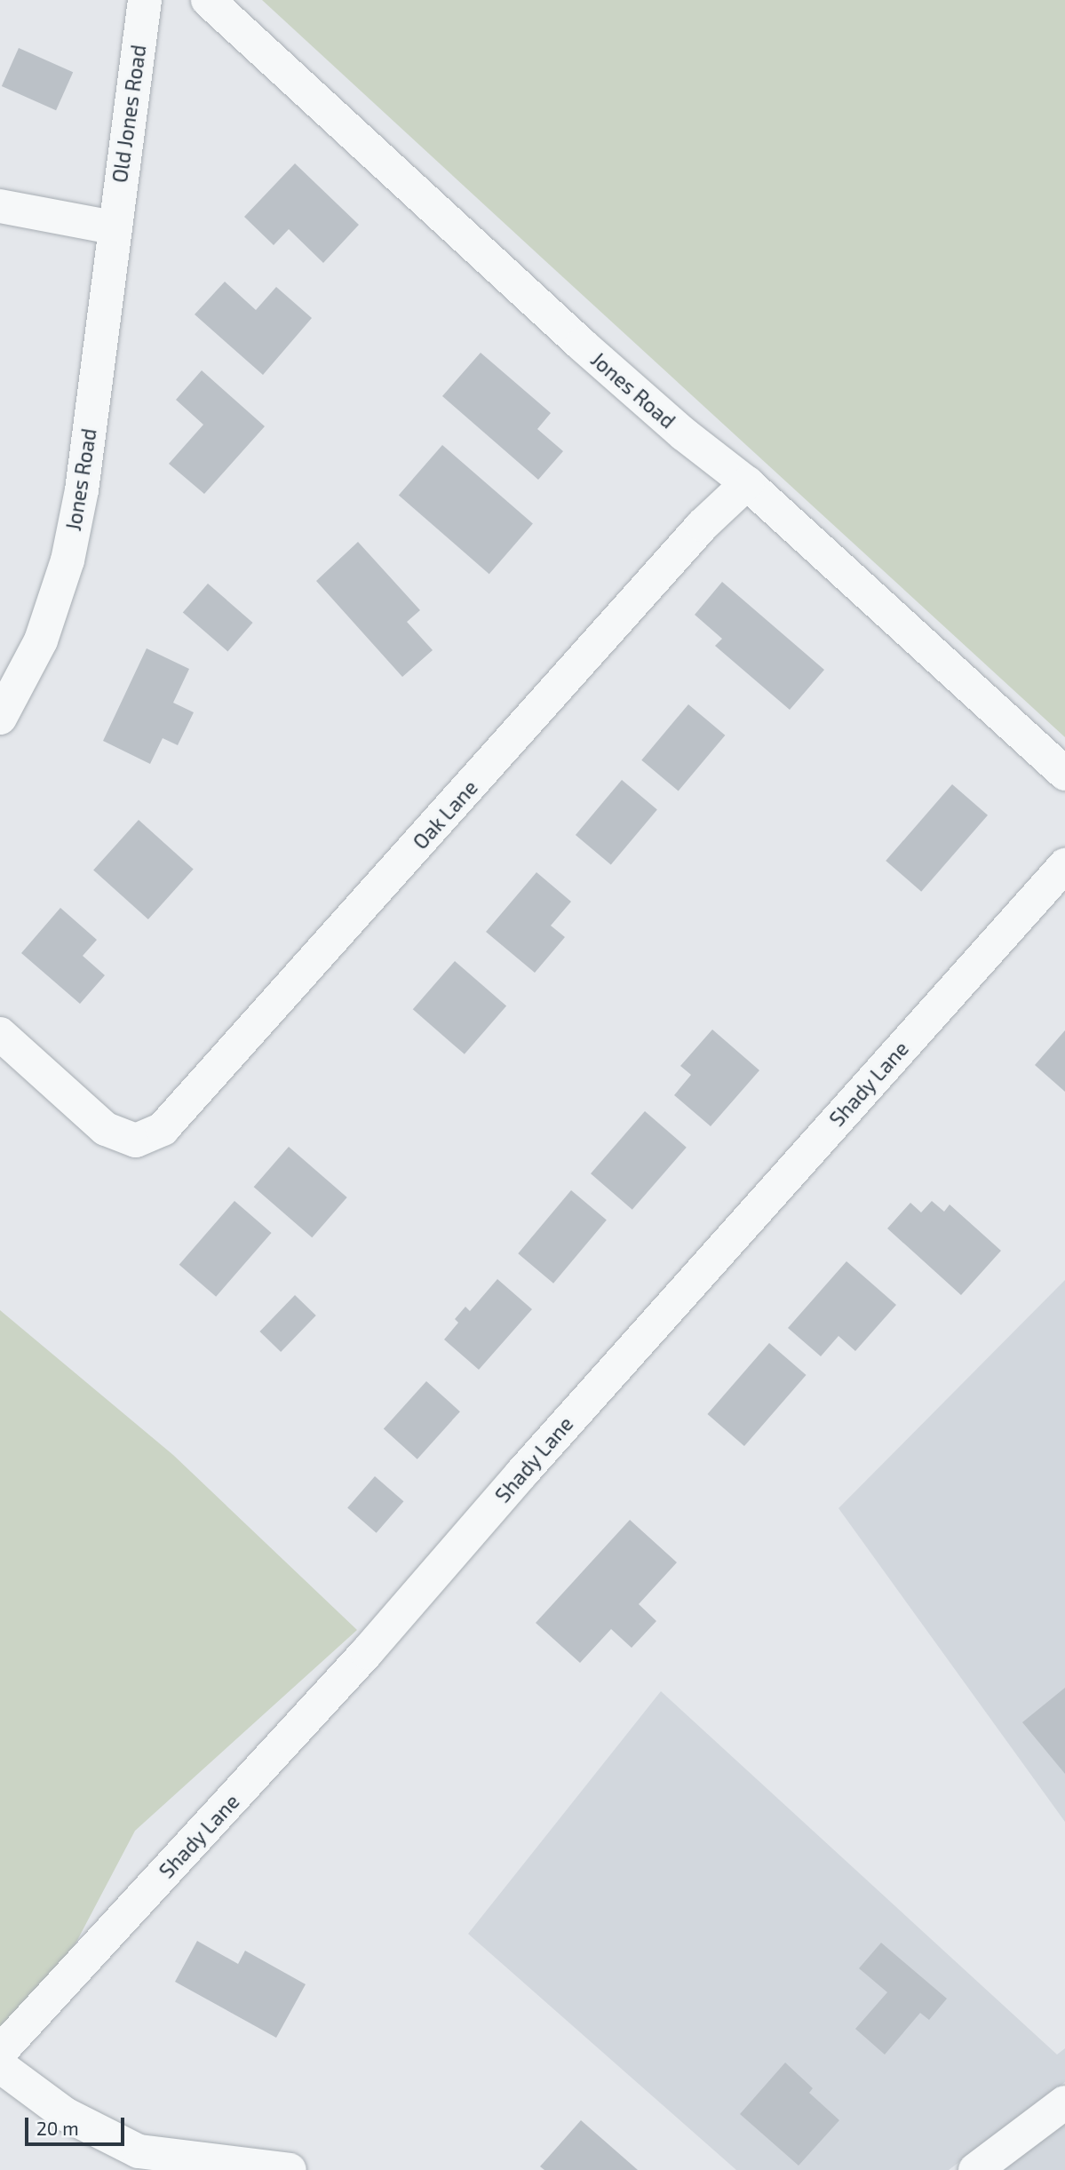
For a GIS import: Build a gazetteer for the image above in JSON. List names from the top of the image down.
{
  "streets": {
    "street": [
      "Old Jones Road",
      "Jones Road",
      "Oak Lane",
      "Shady Lane"
    ]
  },
  "crossings": [
    ["Old Jones Road", "Jones Road"],
    ["Jones Road", "Oak Lane"]
  ],
  "scale_bar": "20 m"
}
